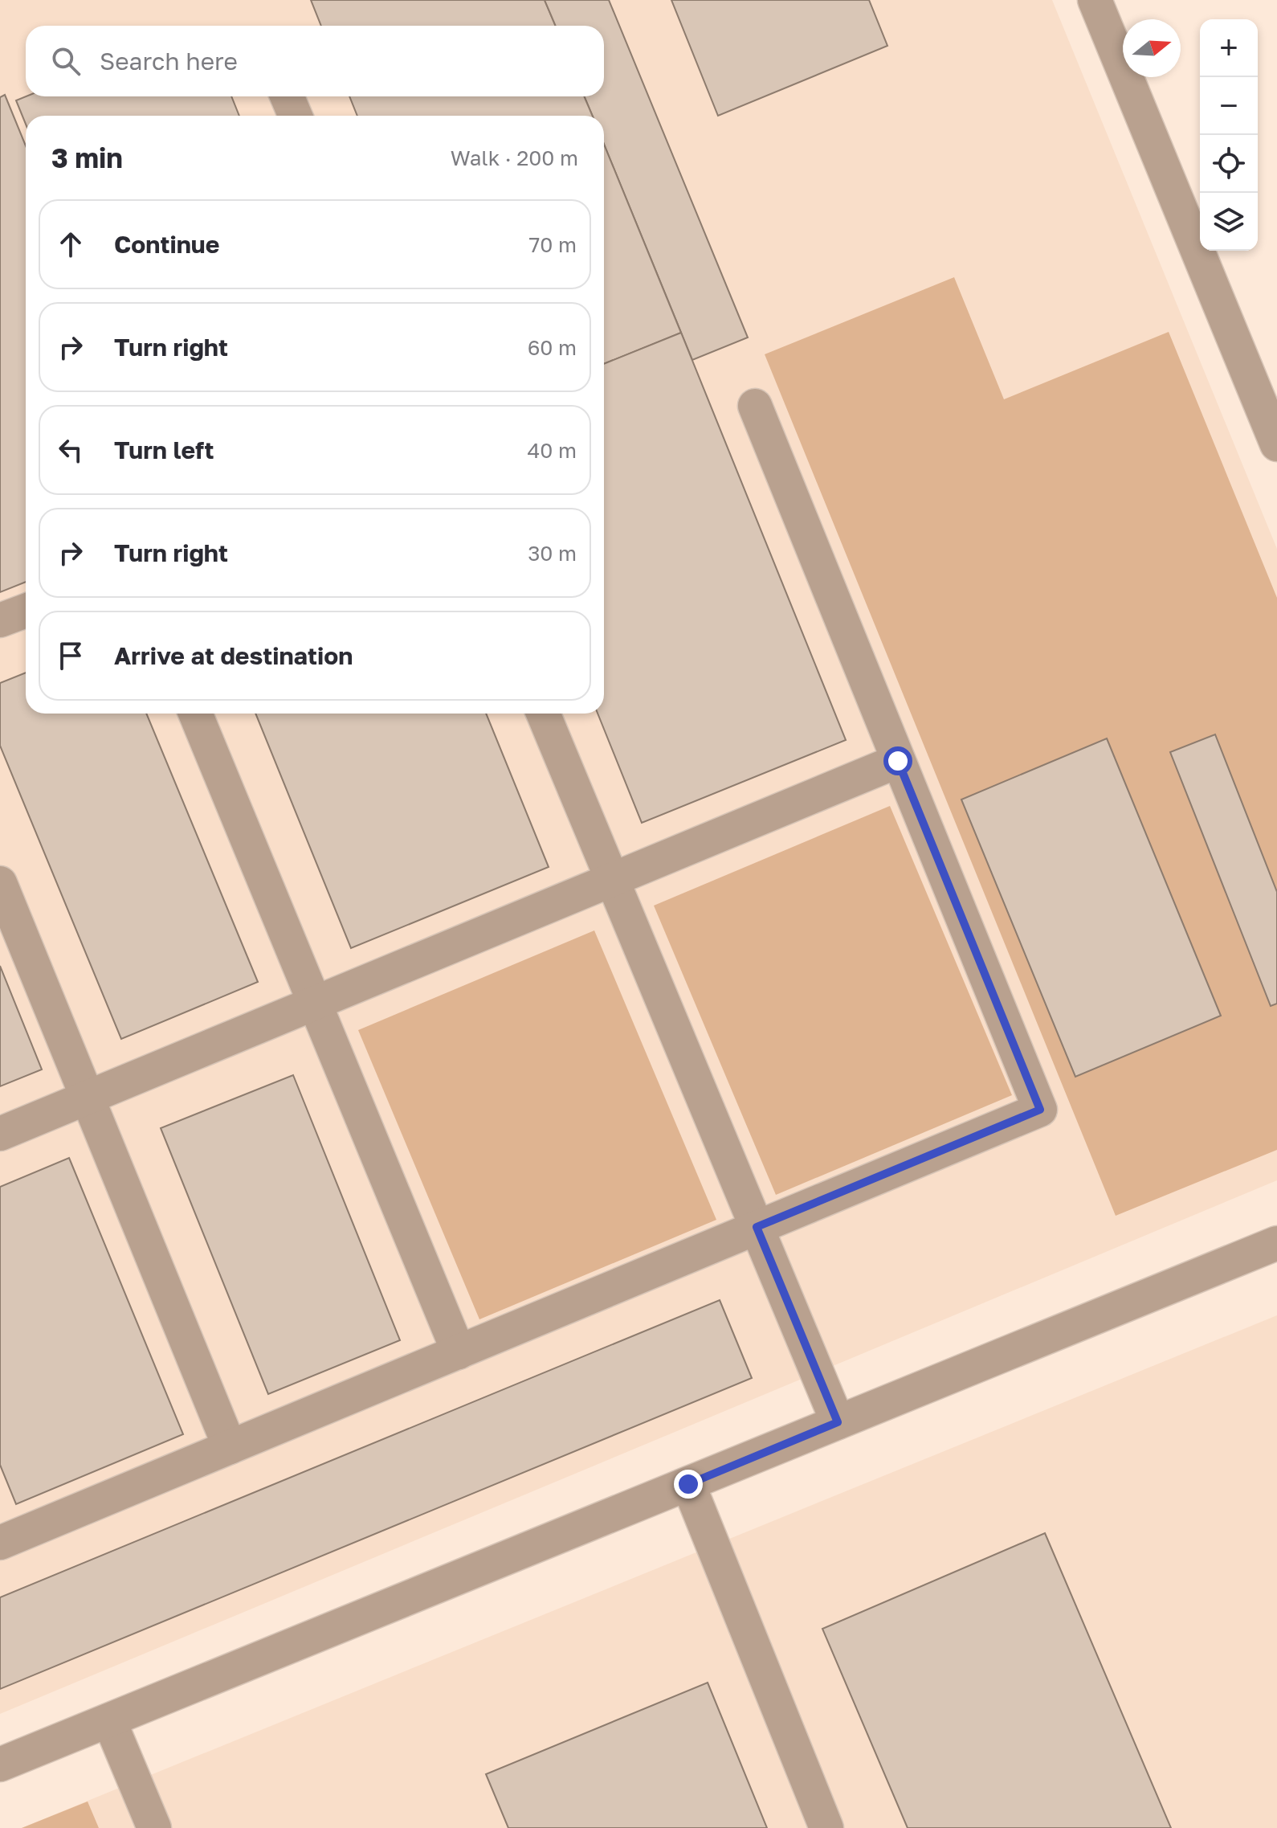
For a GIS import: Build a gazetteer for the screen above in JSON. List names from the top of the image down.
{
  "north": "right",
  "page": {
    "map_buttons": ["+", "−"],
    "search": "Search here",
    "heading": ["3 min", "Walk · 200 m"],
    "list": [
      ["Continue", "70 m"],
      ["Turn right", "60 m"],
      ["Turn left", "40 m"],
      ["Turn right", "30 m"],
      "Arrive at destination"
    ]
  }
}
